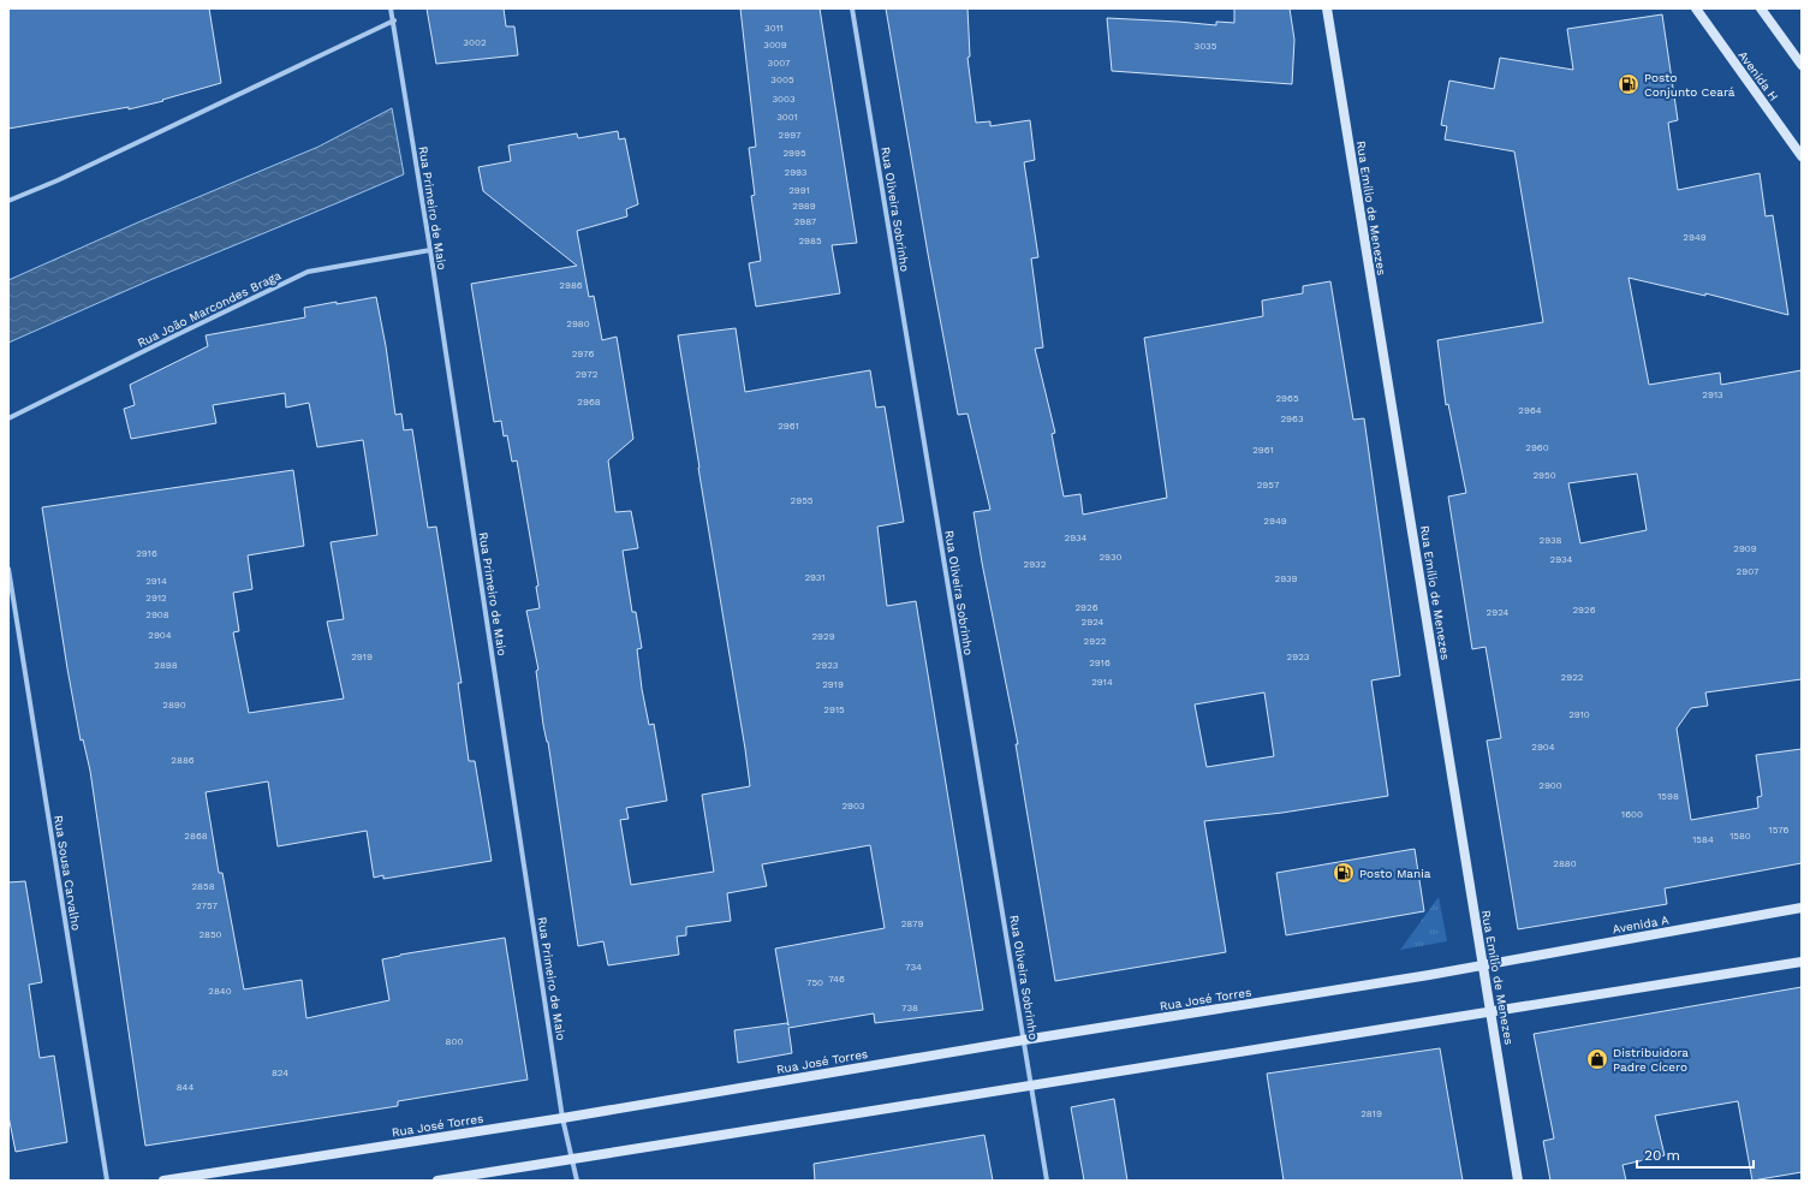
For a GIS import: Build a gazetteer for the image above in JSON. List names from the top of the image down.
{
  "streets": {
    "street": [
      "Avenida H",
      "Rua Primeiro de Maio",
      "Rua Emílio de Menezes",
      "Rua Oliveira Sobrinho",
      "Rua João Marcondes Braga",
      "Rua Sousa Carvalho",
      "Avenida A",
      "Rua José Torres"
    ]
  },
  "crossings": [
    ["Rua Primeiro de Maio", "Rua João Marcondes Braga"],
    ["Rua Primeiro de Maio", "Rua José Torres"],
    ["Rua Emílio de Menezes", "Avenida A"],
    ["Rua Emílio de Menezes", "Rua José Torres"],
    ["Rua Oliveira Sobrinho", "Rua José Torres"],
    ["Avenida A", "Rua José Torres"]
  ],
  "places": {
    "fuel station": ["Posto Conjunto Ceará", "Posto Mania"],
    "shop": ["Distribuidora Padre Cícero"]
  },
  "house_numbers": [
    "3011",
    "3002",
    "3009",
    "3035",
    "3007",
    "3005",
    "3003",
    "3001",
    "2997",
    "2995",
    "2993",
    "2991",
    "2989",
    "2987",
    "2949",
    "2985",
    "2986",
    "2980",
    "2976",
    "2972",
    "2913",
    "2965",
    "2968",
    "2964",
    "2963",
    "2961",
    "2960",
    "2961",
    "2950",
    "2957",
    "2955",
    "2949",
    "2934",
    "2938",
    "2909",
    "2916",
    "2930",
    "2934",
    "2932",
    "2907",
    "2931",
    "2939",
    "2914",
    "2912",
    "2926",
    "2926",
    "2924",
    "2908",
    "2924",
    "2904",
    "2929",
    "2922",
    "2919",
    "2923",
    "2916",
    "2898",
    "2923",
    "2922",
    "2914",
    "2919",
    "2890",
    "2915",
    "2910",
    "2904",
    "2886",
    "2900",
    "1598",
    "2903",
    "1600",
    "1576",
    "2868",
    "1580",
    "1584",
    "2880",
    "2858",
    "2757",
    "2879",
    "2850",
    "734",
    "746",
    "750",
    "2840",
    "738",
    "800",
    "824",
    "844",
    "2819"
  ],
  "scale_bar": "20 m"
}
